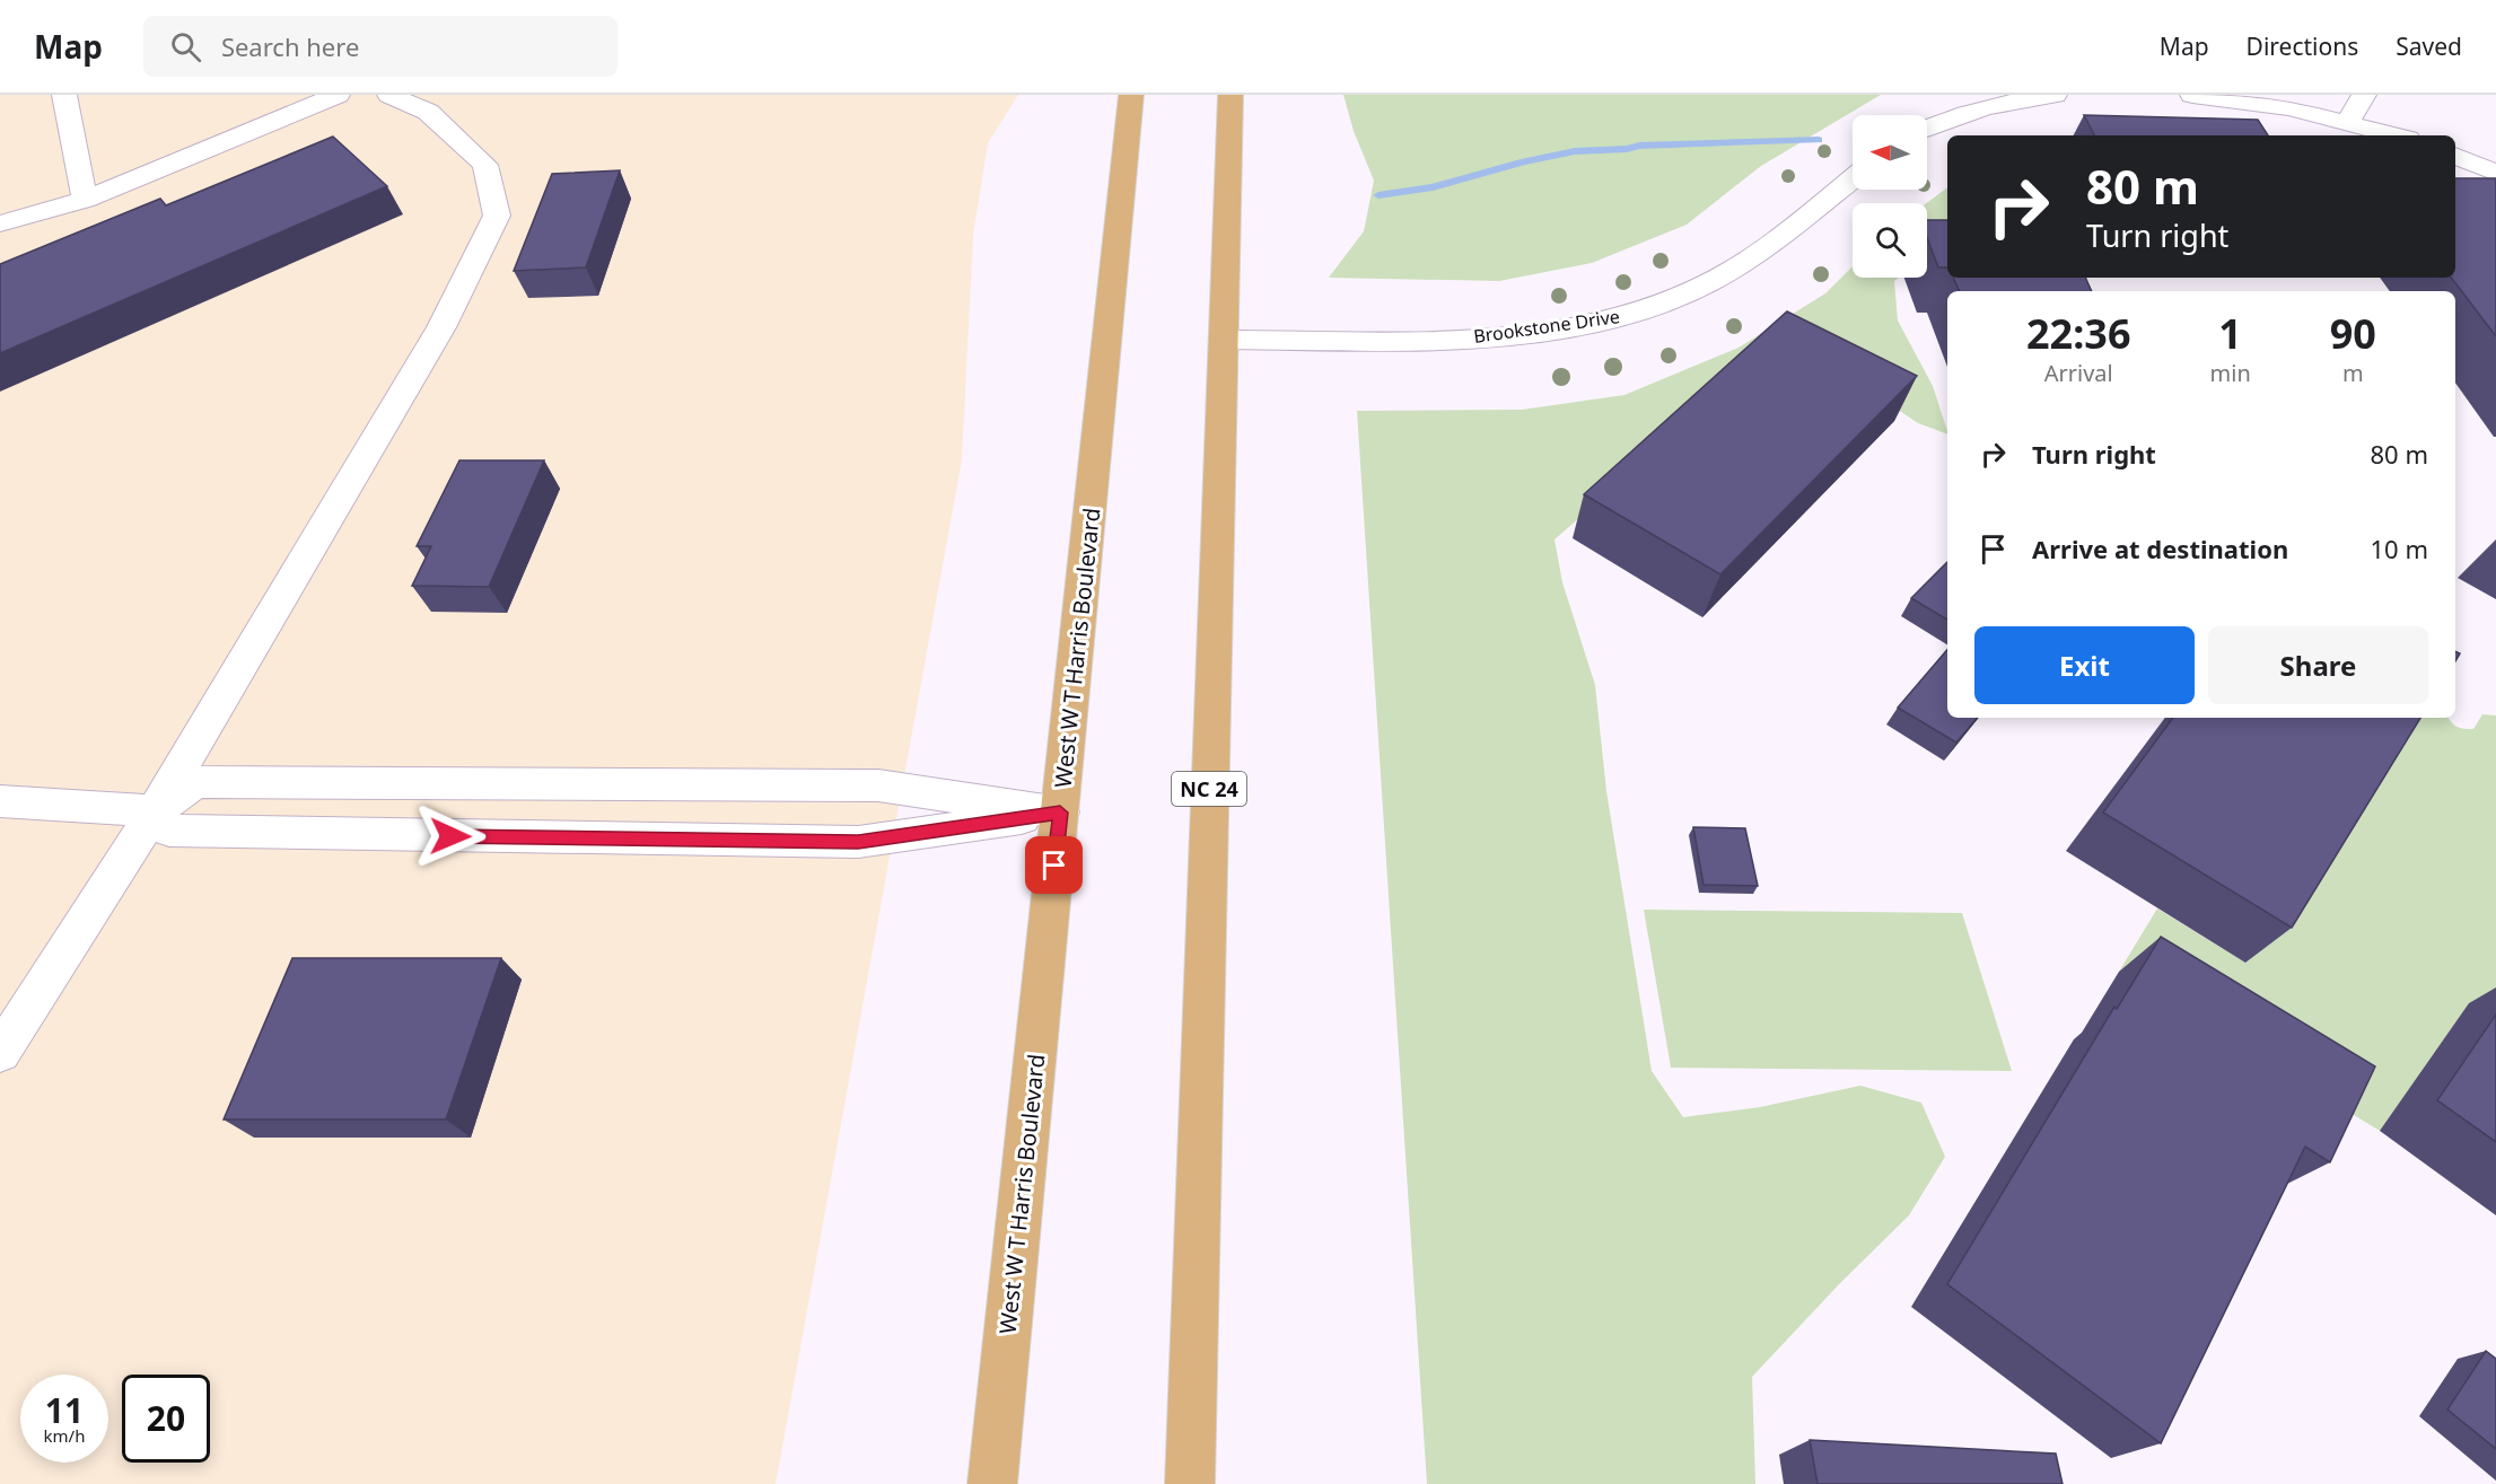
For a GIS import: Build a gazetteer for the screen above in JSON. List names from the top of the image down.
{
  "streets": {
    "main road": ["West W T Harris Boulevard", "NC 24"],
    "street": ["Brookstone Drive"]
  },
  "crossings": [
    ["Brookstone Drive", "NC 24"]
  ],
  "north": "left",
  "page": {
    "header": "Map",
    "search": "Search here",
    "nav": ["Map", "Directions", "Saved"],
    "turn": ["80 m", "Turn right"],
    "eta": [
      "22:36",
      "Arrival",
      "1",
      "min",
      "90",
      "m"
    ],
    "list": [
      {
        "name": "Turn right",
        "value": "80 m"
      },
      {
        "name": "Arrive at destination",
        "value": "10 m"
      }
    ],
    "buttons": ["Exit", "Share"],
    "speed": "11 km/h",
    "limit": "20"
  }
}
